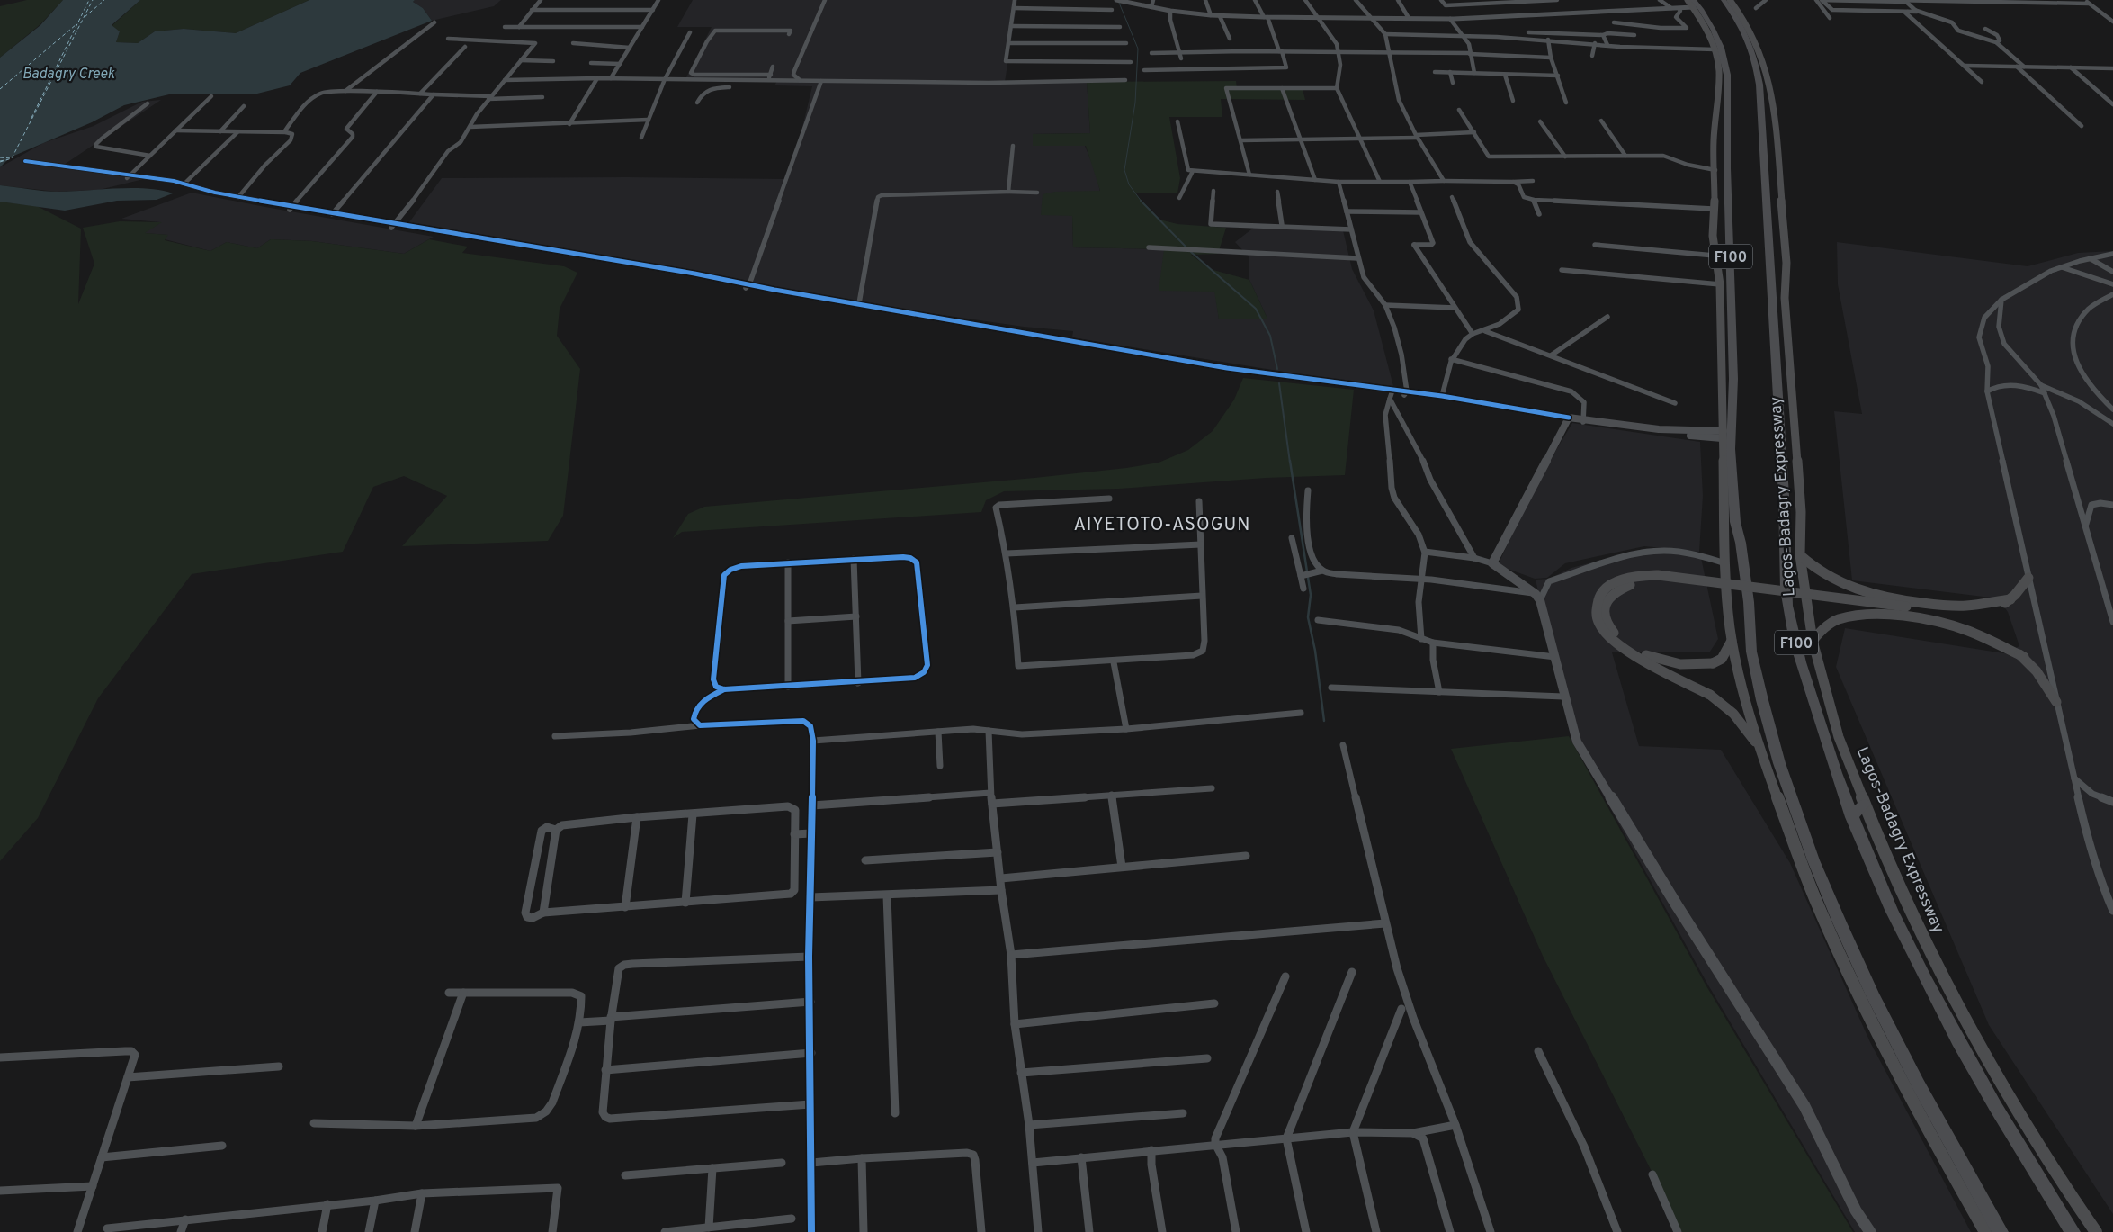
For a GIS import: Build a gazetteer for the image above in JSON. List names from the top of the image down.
{
  "streets": {
    "highway": ["F100", "Lagos-Badagry Expressway"]
  },
  "districts": ["AIYETOTO-ASOGUN"],
  "water": ["Badagry Creek"]
}
